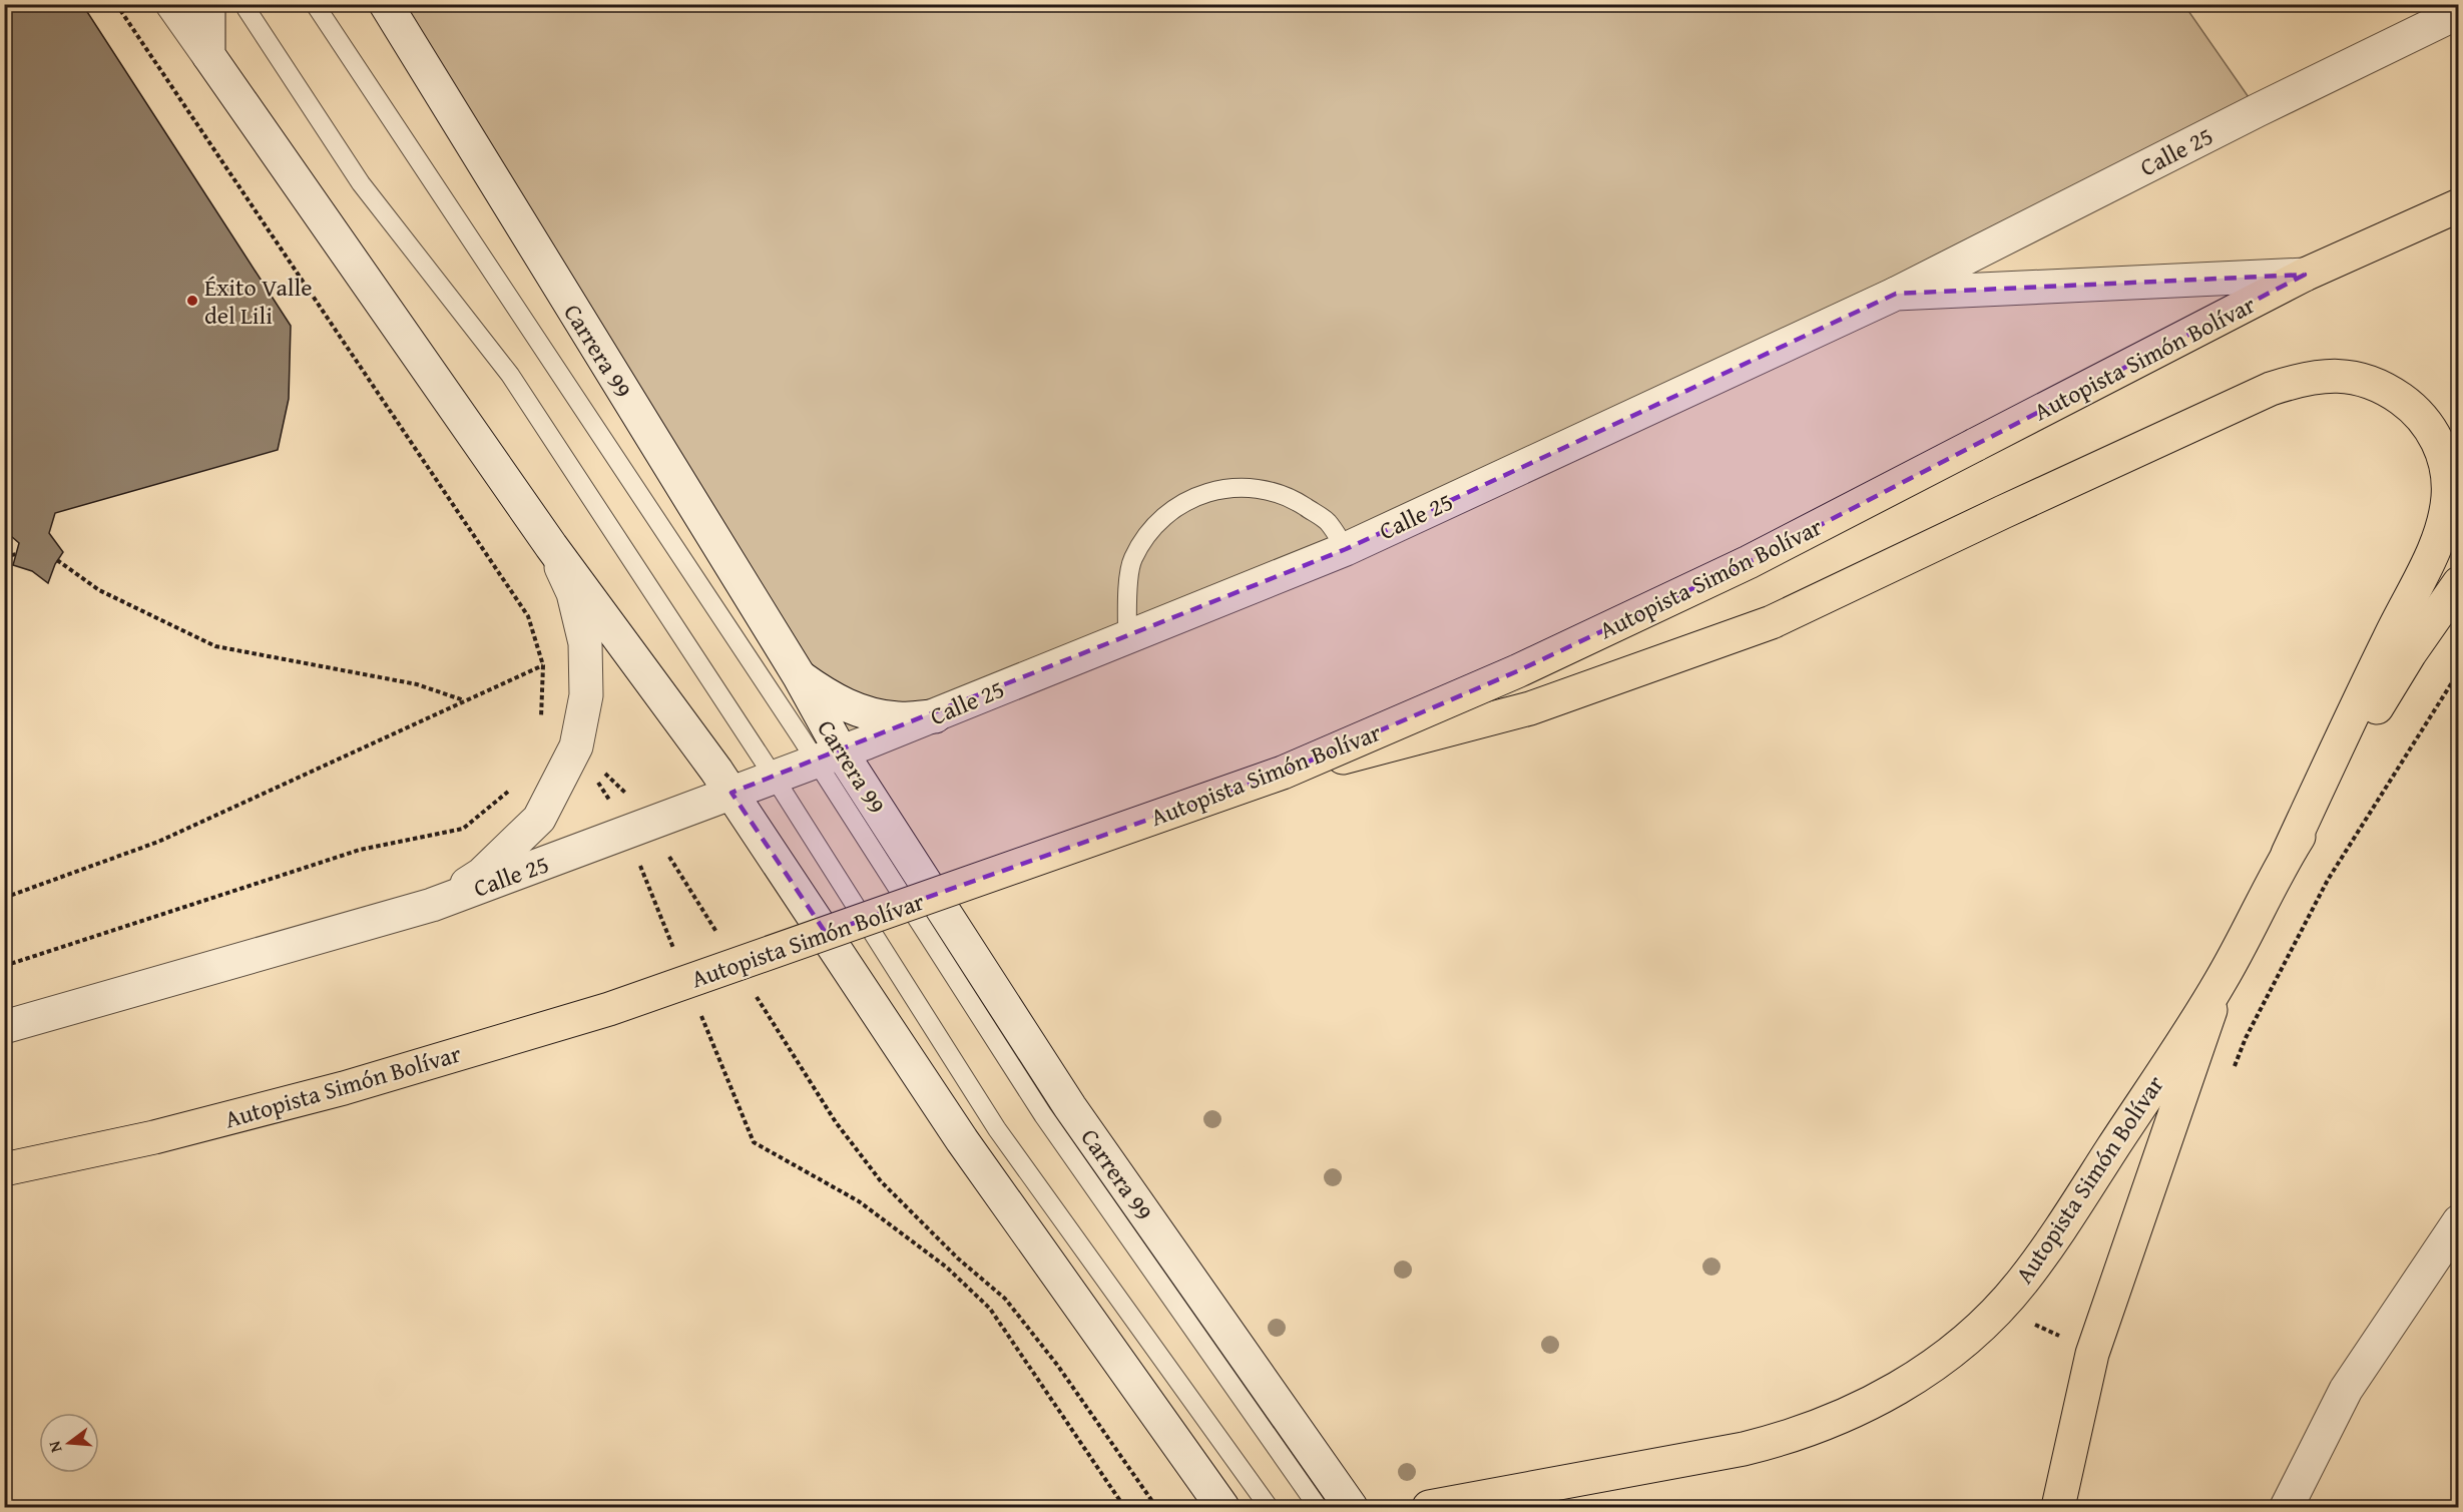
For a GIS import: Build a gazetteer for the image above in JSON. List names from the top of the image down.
{
  "streets": {
    "main road": ["Autopista Simón Bolívar"],
    "street": ["Calle 25", "Carrera 99"]
  },
  "crossings": [
    ["Calle 25", "Carrera 99"],
    ["Calle 25", "Autopista Simón Bolívar"]
  ],
  "places": ["Éxito Valle del Lili"],
  "north": "left"
}
